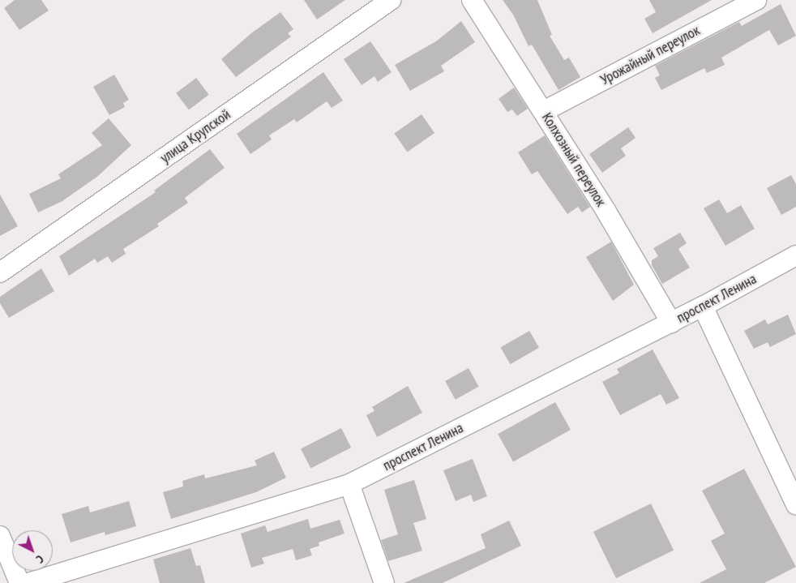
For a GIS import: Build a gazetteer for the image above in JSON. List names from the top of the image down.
{
  "streets": {
    "street": [
      "Урожайный переулок",
      "улица Крупской",
      "Колхозный переулок",
      "проспект Ленина"
    ]
  },
  "crossings": [
    ["Урожайный переулок", "Колхозный переулок"],
    ["Колхозный переулок", "проспект Ленина"]
  ],
  "north": "bottom right"
}
